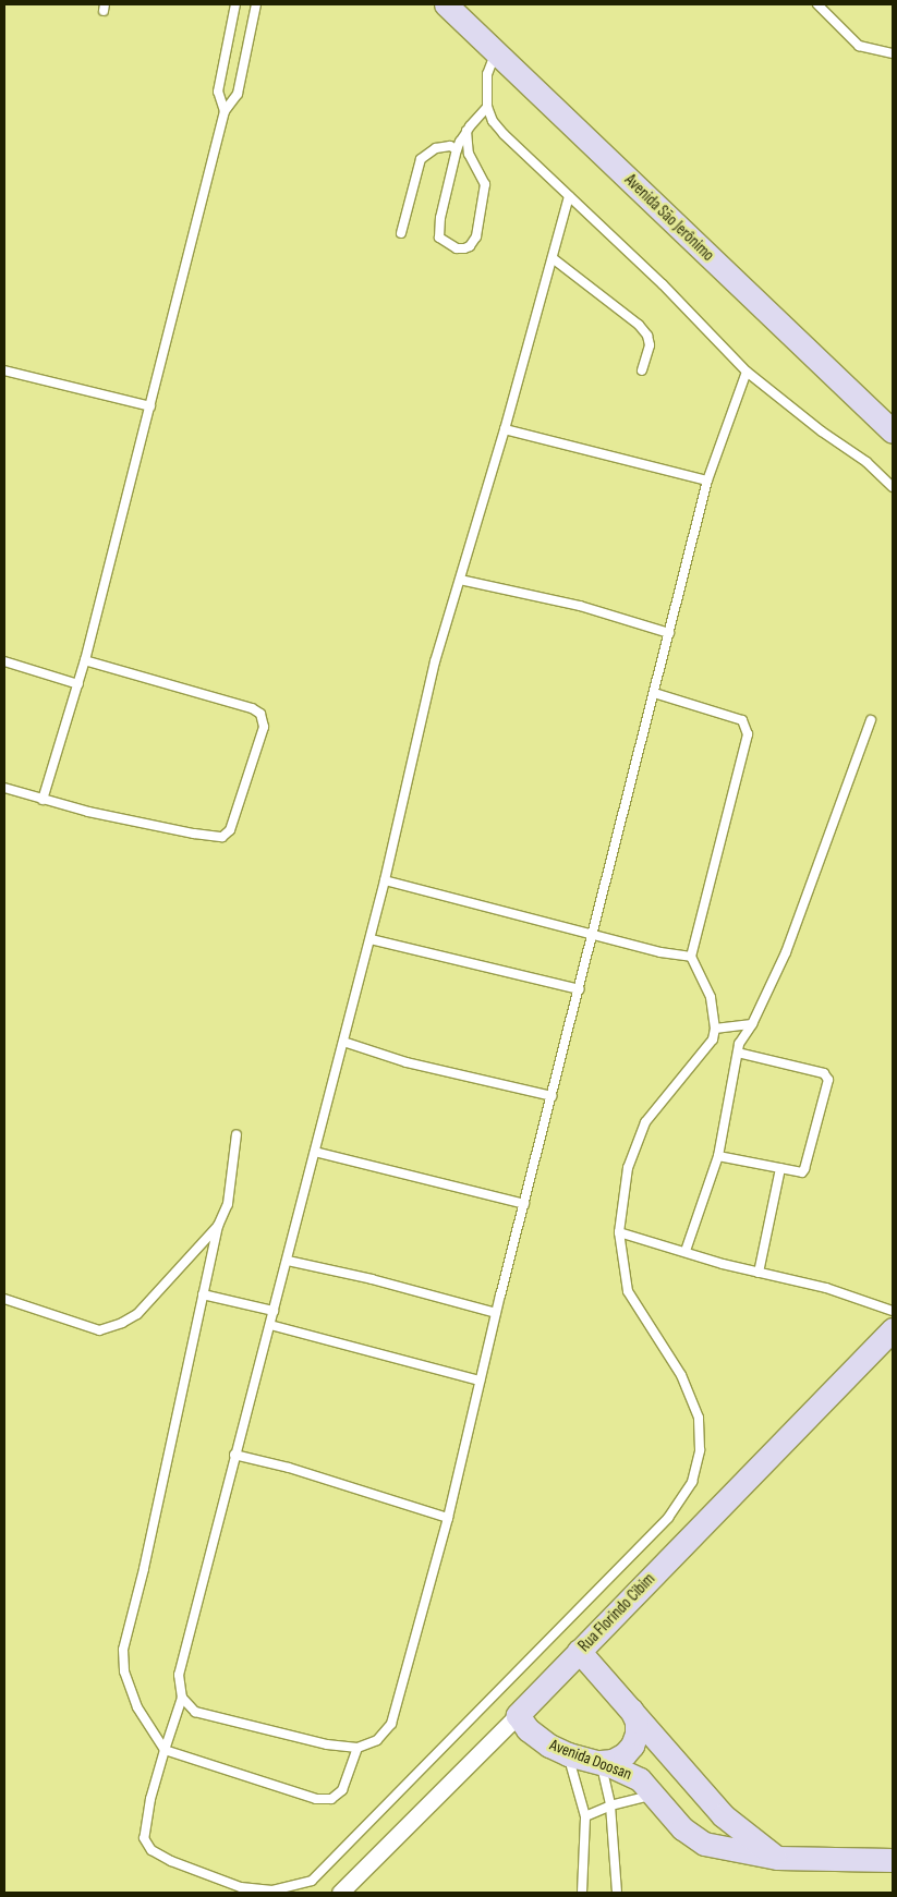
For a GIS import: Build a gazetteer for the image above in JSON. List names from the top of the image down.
{
  "streets": {
    "street": ["Avenida São Jerônimo", "Rua Florindo Cibim", "Avenida Doosan"]
  },
  "crossings": [
    ["Rua Florindo Cibim", "Avenida Doosan"]
  ]
}
